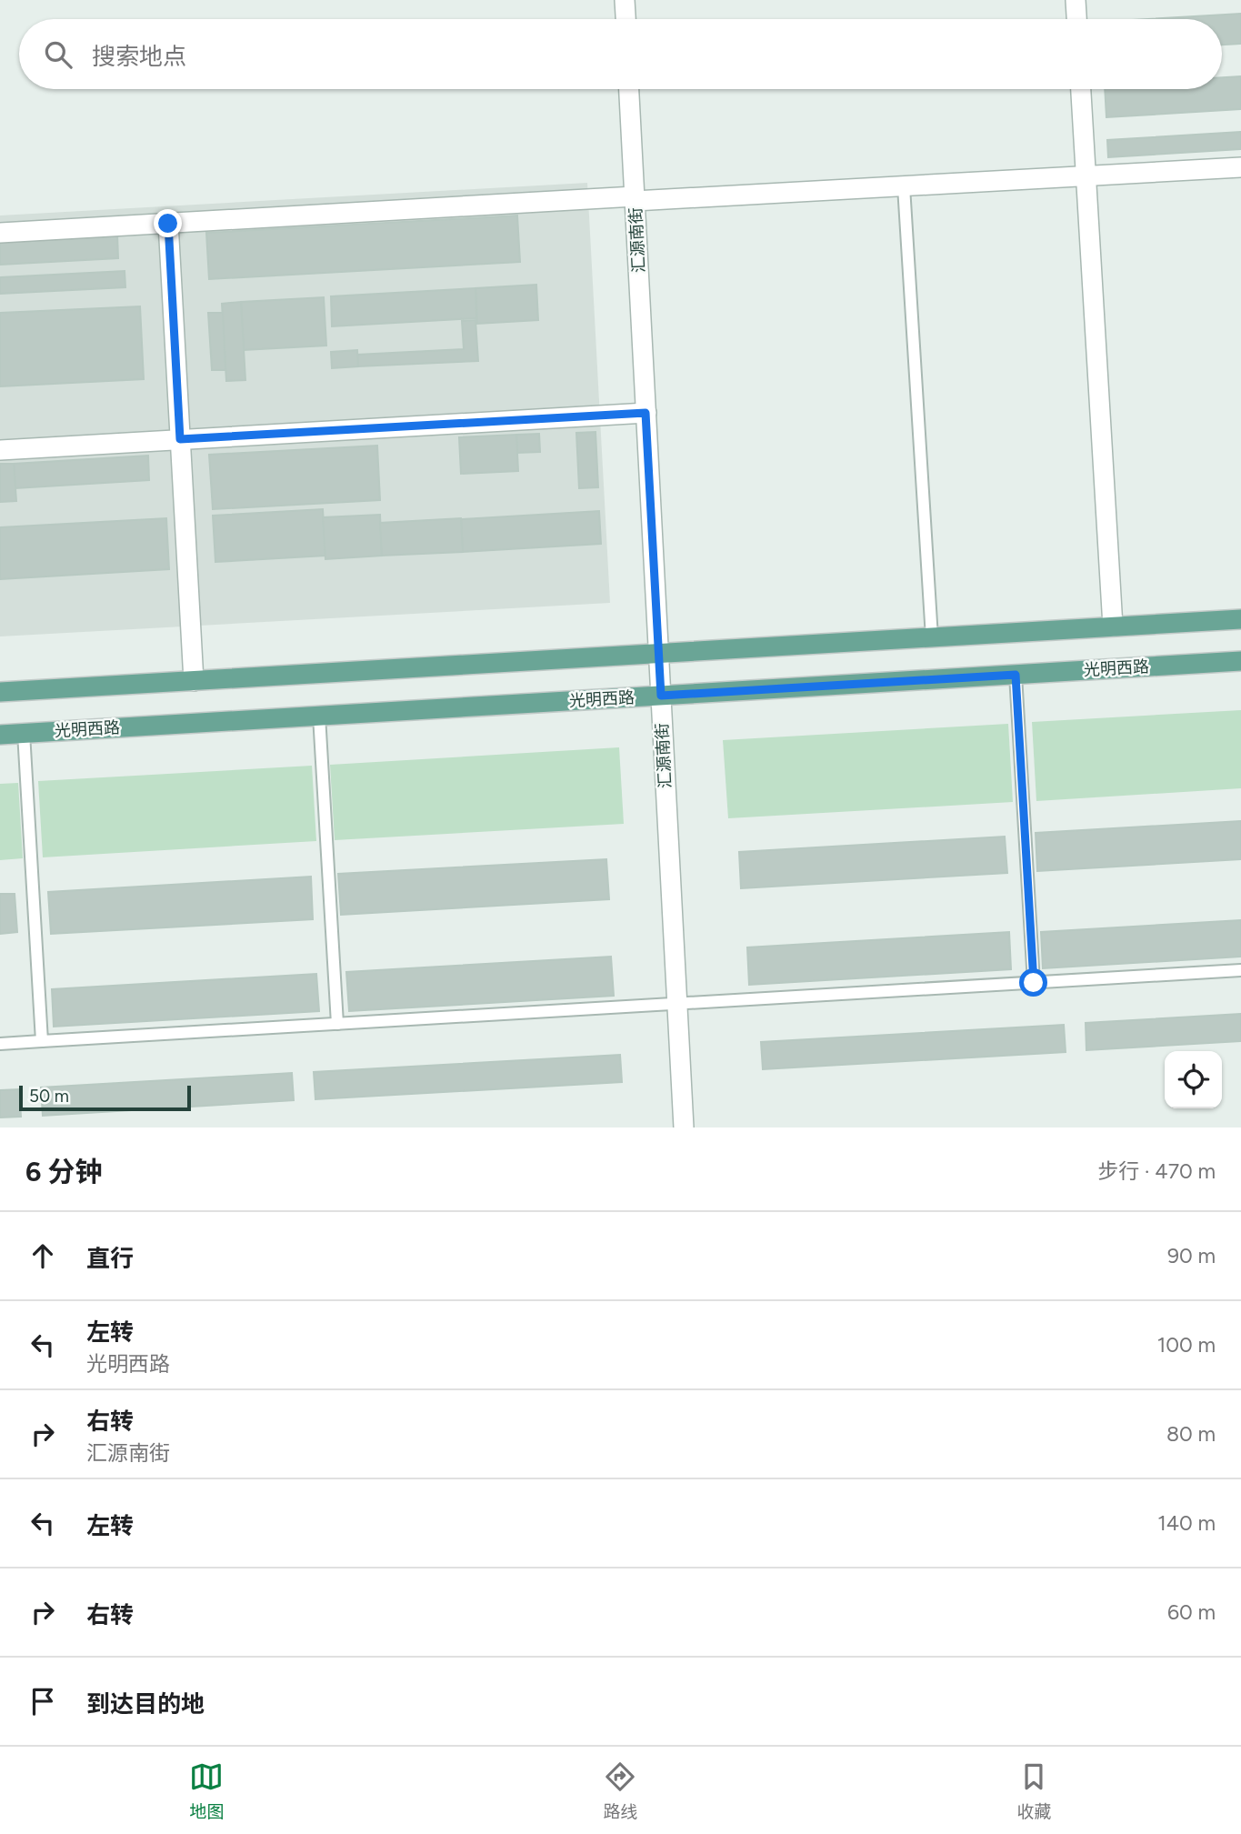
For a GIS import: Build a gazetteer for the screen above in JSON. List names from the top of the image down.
{
  "streets": {
    "main road": ["光明西路"],
    "street": ["汇源南街"]
  },
  "crossings": [
    ["汇源南街", "光明西路"]
  ],
  "scale_bar": "50 m",
  "page": {
    "search": "搜索地点",
    "scale": "50 m",
    "heading": ["6 分钟", "步行 · 470 m"],
    "list": [
      ["直行", "90 m"],
      ["左转", "光明西路", "100 m"],
      ["右转", "汇源南街", "80 m"],
      ["左转", "140 m"],
      ["右转", "60 m"],
      "到达目的地"
    ],
    "nav": ["地图", "路线", "收藏"]
  }
}
